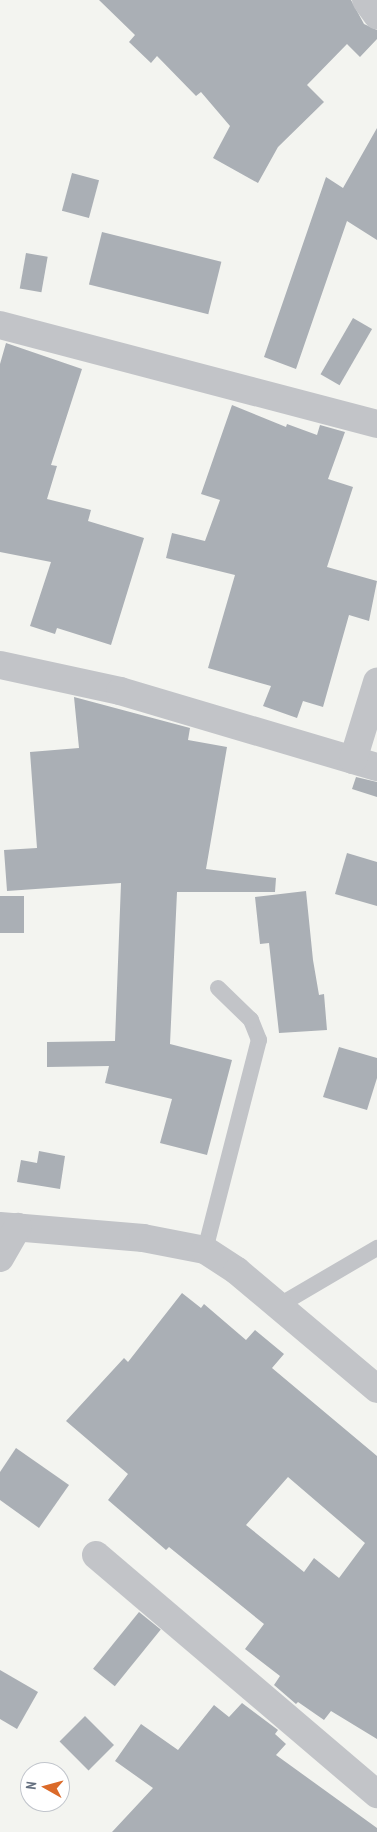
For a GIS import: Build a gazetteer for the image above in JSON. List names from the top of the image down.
{
  "north": "left"
}
